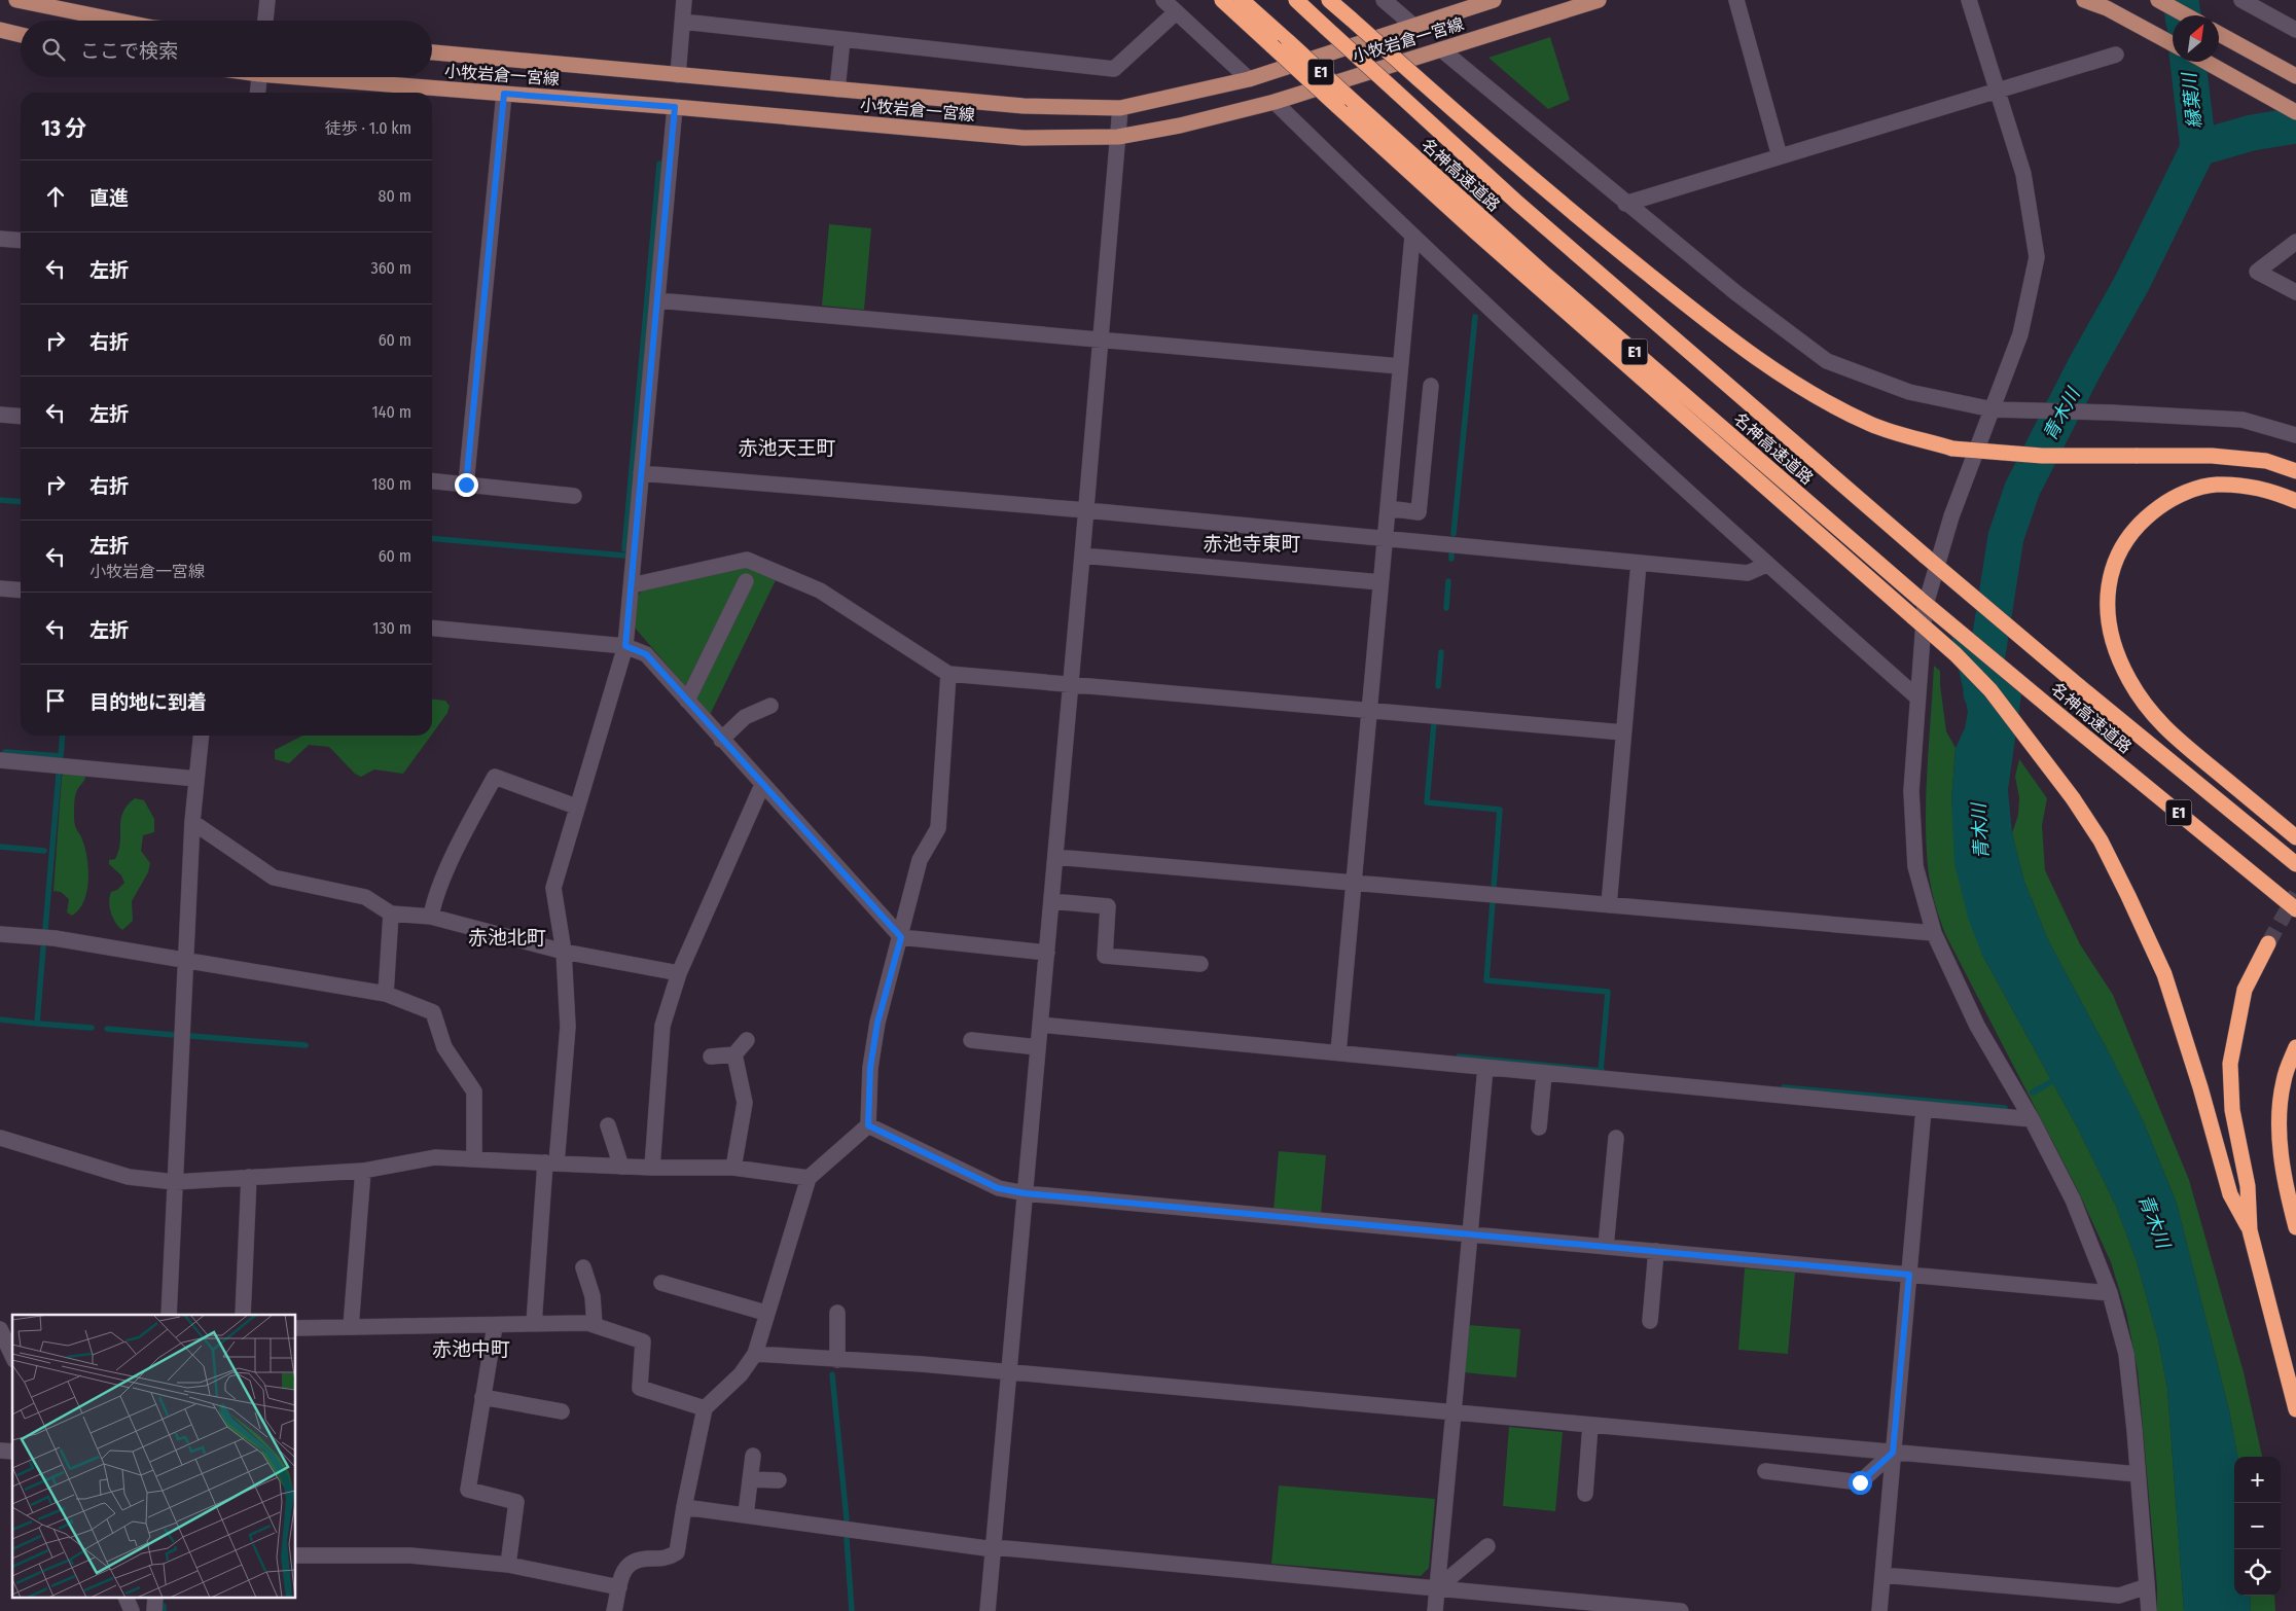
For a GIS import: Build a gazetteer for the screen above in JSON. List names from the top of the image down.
{
  "streets": {
    "highway": ["E1", "名神高速道路"],
    "main road": ["小牧岩倉一宮線"]
  },
  "districts": [
    "赤池天王町",
    "赤池寺東町",
    "赤池北町",
    "赤池中町"
  ],
  "water": ["縁葉川", "青木川"],
  "north": "top right",
  "page": {
    "search": "ここで検索",
    "heading": ["13 分", "徒歩 · 1.0 km"],
    "list": [
      ["直進", "80 m"],
      ["左折", "360 m"],
      ["右折", "60 m"],
      ["左折", "140 m"],
      ["右折", "180 m"],
      ["左折", "小牧岩倉一宮線", "60 m"],
      ["左折", "130 m"],
      "目的地に到着"
    ],
    "map_buttons": ["+", "−"]
  }
}
